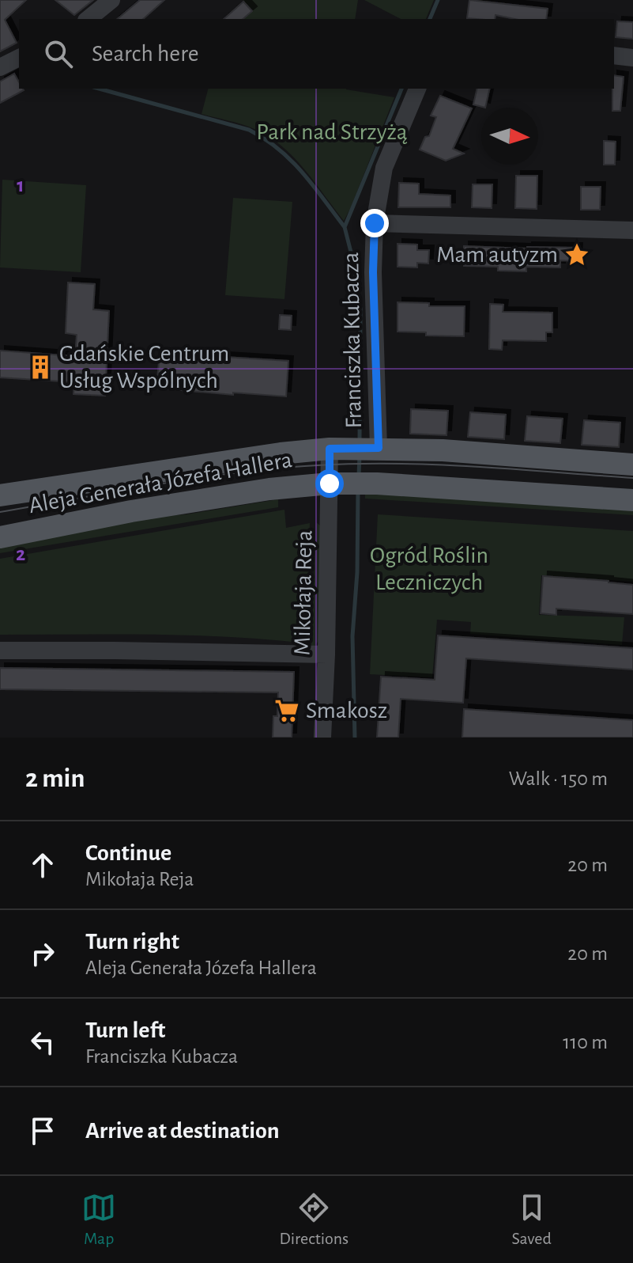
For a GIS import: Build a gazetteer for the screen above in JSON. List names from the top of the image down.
{
  "streets": {
    "main road": ["Aleja Generała Józefa Hallera"],
    "street": ["Franciszka Kubacza", "Mikołaja Reja"]
  },
  "crossings": [
    ["Franciszka Kubacza", "Aleja Generała Józefa Hallera"],
    ["Aleja Generała Józefa Hallera", "Mikołaja Reja"]
  ],
  "parks": ["Park nad Strzyżą", "Ogród Roślin Leczniczych"],
  "places": {
    "place": ["Mam autyzm"],
    "building": ["Gdańskie Centrum Usług Wspólnych"],
    "supermarket": ["Smakosz"]
  },
  "north": "right",
  "page": {
    "search": "Search here",
    "heading": ["2 min", "Walk · 150 m"],
    "list": [
      ["Continue", "Mikołaja Reja", "20 m"],
      ["Turn right", "Aleja Generała Józefa Hallera", "20 m"],
      ["Turn left", "Franciszka Kubacza", "110 m"],
      "Arrive at destination"
    ],
    "nav": ["Map", "Directions", "Saved"]
  },
  "grid": {
    "rows": ["1", "2"]
  }
}
